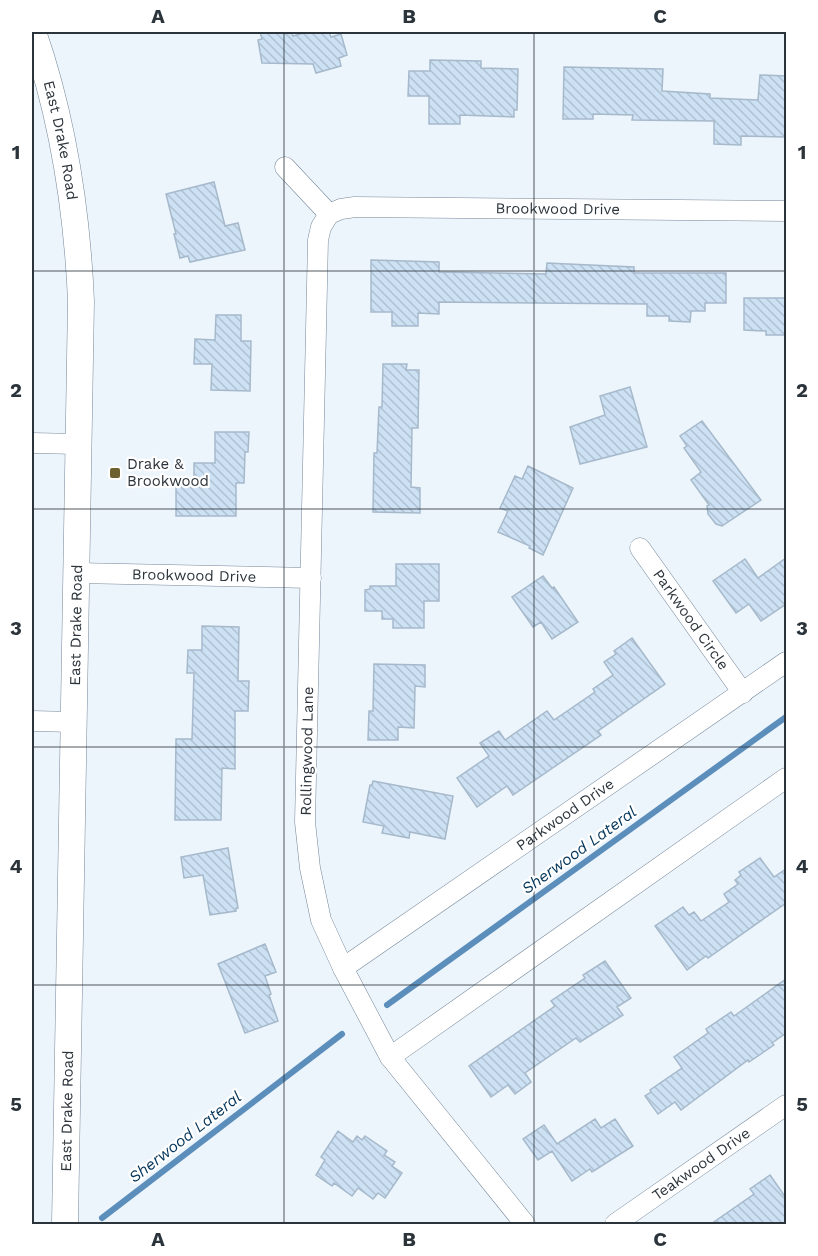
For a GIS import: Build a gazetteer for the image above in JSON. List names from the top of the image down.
{
  "streets": {
    "main road": ["East Drake Road"],
    "street": [
      "Brookwood Drive",
      "Parkwood Circle",
      "Rollingwood Lane",
      "Parkwood Drive",
      "Teakwood Drive"
    ]
  },
  "crossings": [
    ["East Drake Road", "Brookwood Drive"],
    ["Brookwood Drive", "Rollingwood Lane"],
    ["Parkwood Circle", "Parkwood Drive"],
    ["Rollingwood Lane", "Parkwood Drive"]
  ],
  "water": ["Sherwood Lateral"],
  "places": {
    "transit": ["Drake & Brookwood"]
  },
  "grid": {
    "columns": ["A", "B", "C"],
    "rows": [
      "1",
      "2",
      "3",
      "4",
      "5"
    ]
  }
}
